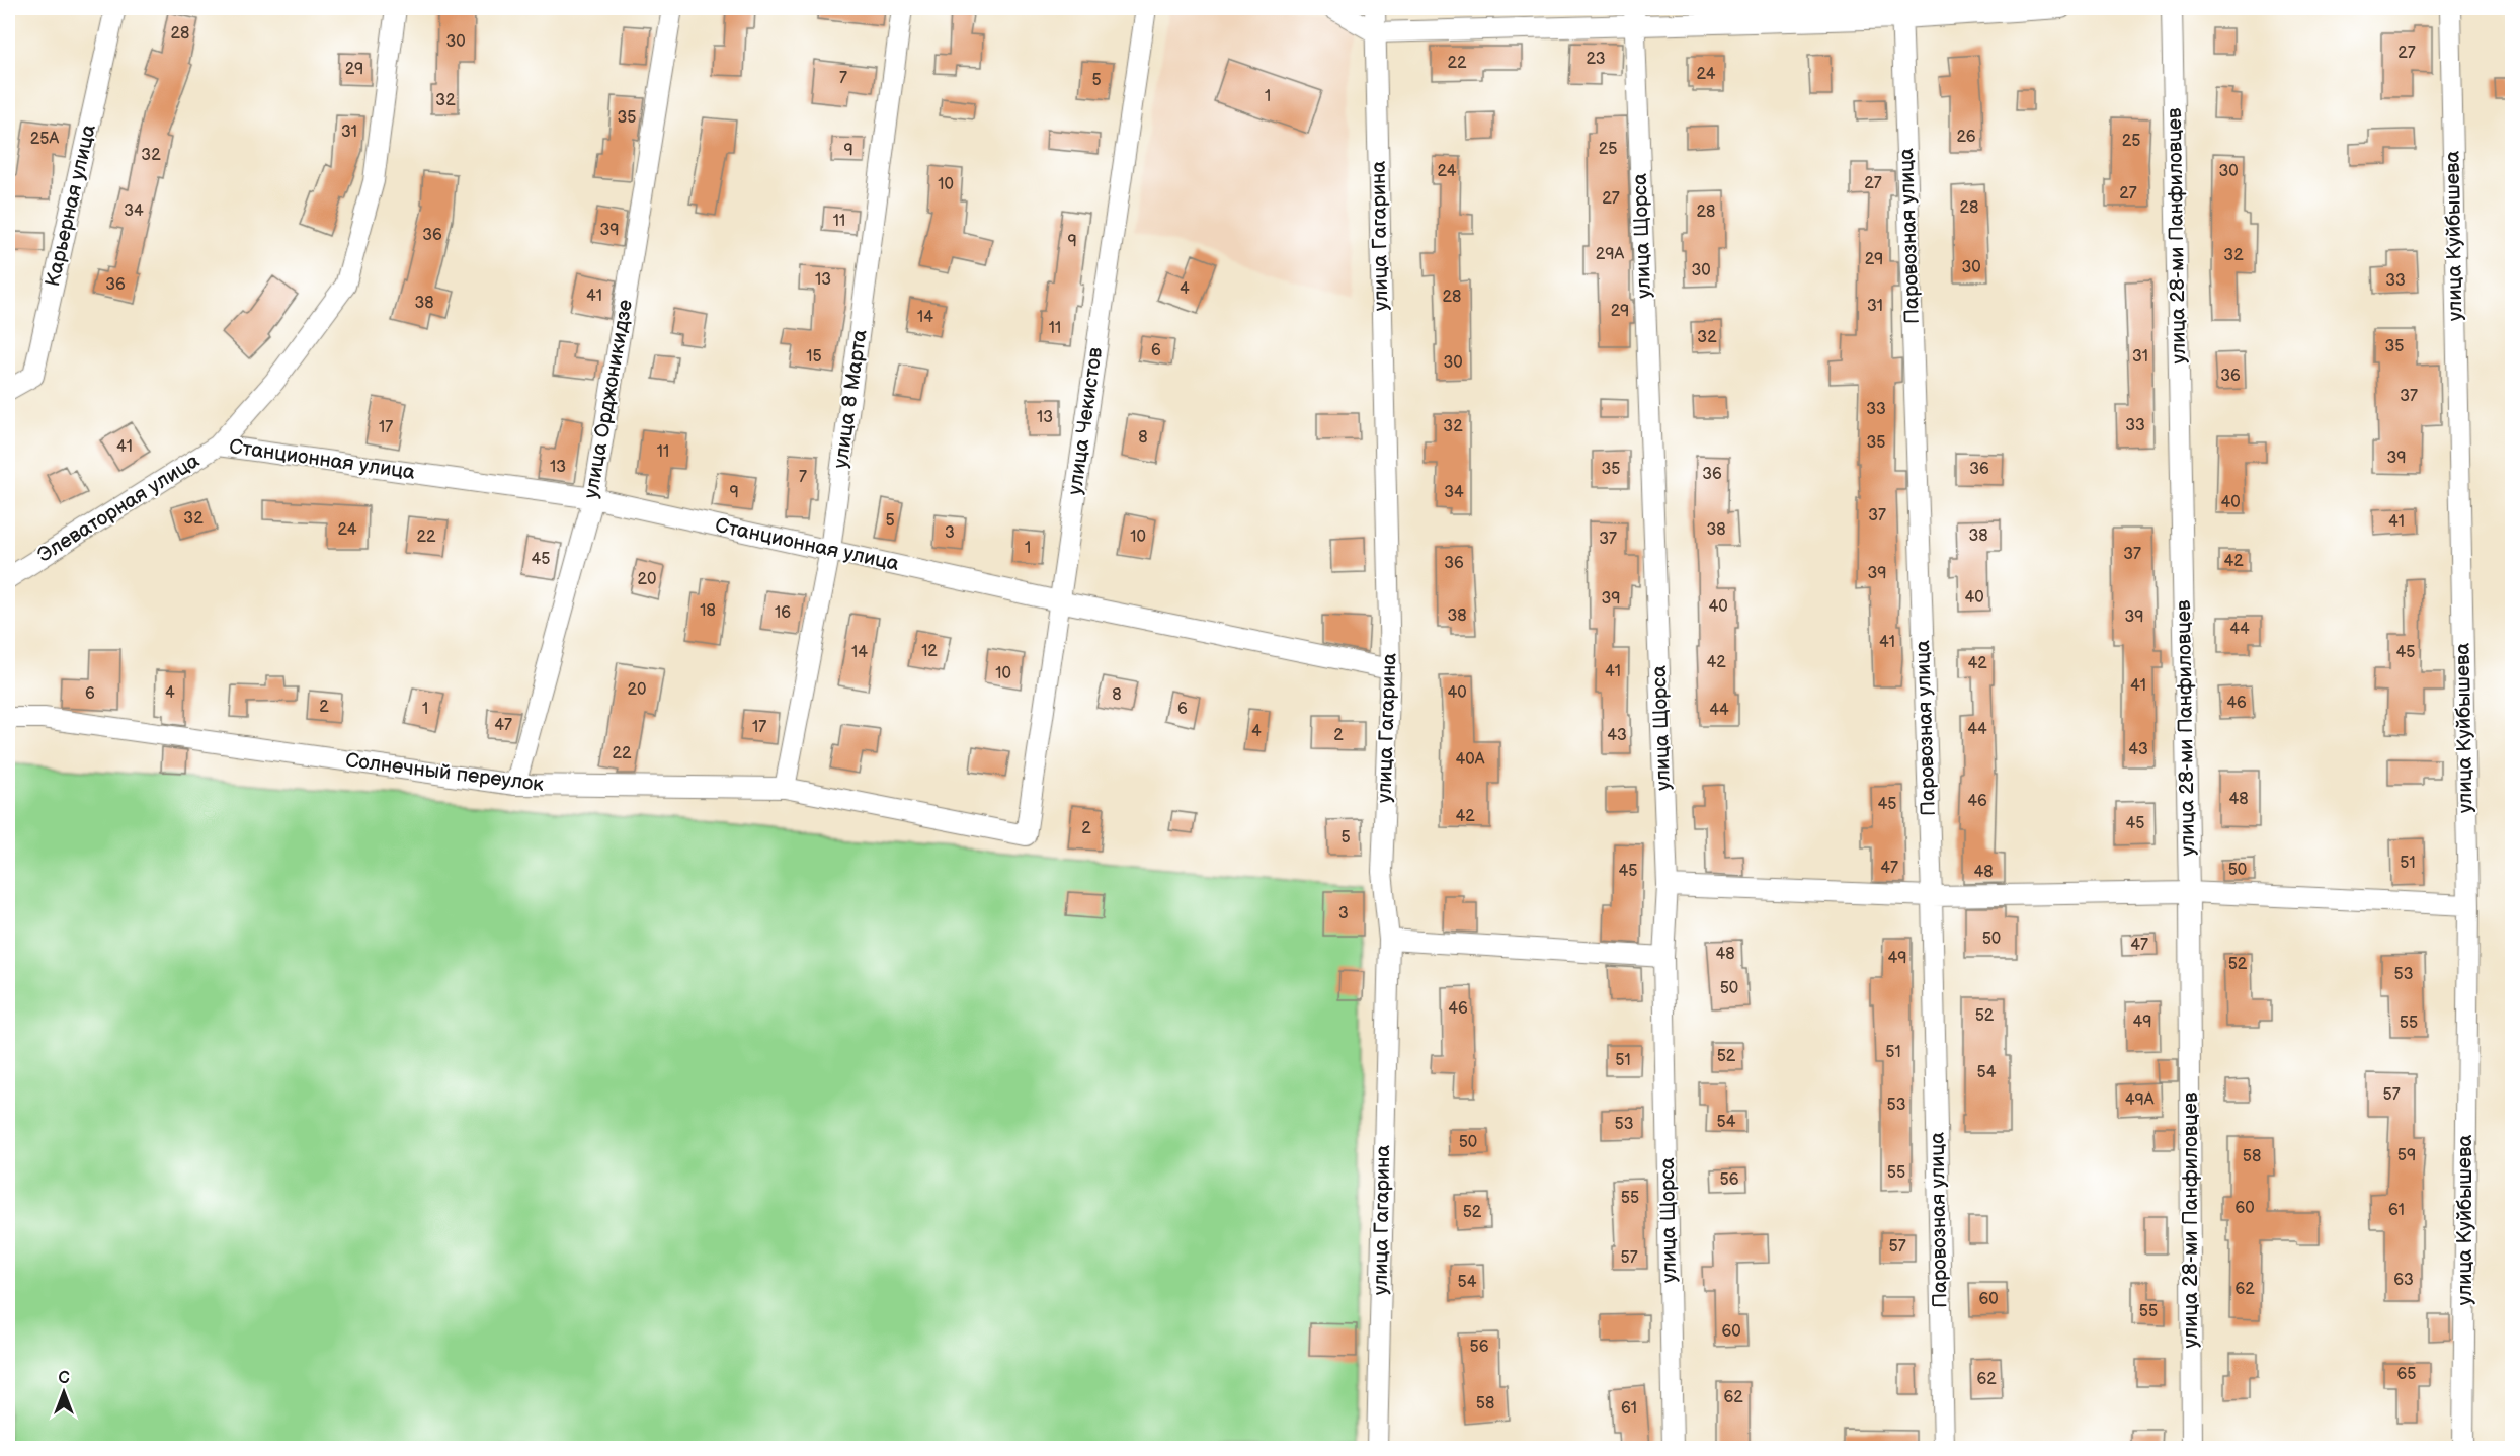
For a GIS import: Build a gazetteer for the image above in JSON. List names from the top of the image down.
{
  "streets": {
    "street": [
      "Карьерная улица",
      "улица Гагарина",
      "улица Щорса",
      "Паровозная улица",
      "улица 28-ми Панфиловцев",
      "улица Куйбышева",
      "улица Орджоникидзе",
      "улица 8 Марта",
      "улица Чекистов",
      "Станционная улица",
      "Элеваторная улица",
      "Солнечный переулок"
    ]
  },
  "crossings": [
    ["улица Гагарина", "Станционная улица"],
    ["улица Орджоникидзе", "Станционная улица"],
    ["улица Орджоникидзе", "Солнечный переулок"],
    ["улица 8 Марта", "Станционная улица"],
    ["улица 8 Марта", "Солнечный переулок"],
    ["улица Чекистов", "Станционная улица"],
    ["улица Чекистов", "Солнечный переулок"],
    ["Станционная улица", "Элеваторная улица"]
  ],
  "house_numbers": [
    "28",
    "30",
    "27",
    "23",
    "22",
    "29",
    "24",
    "7",
    "5",
    "1",
    "32",
    "35",
    "31",
    "26",
    "25А",
    "25",
    "25",
    "9",
    "32",
    "24",
    "30",
    "27",
    "10",
    "27",
    "27",
    "28",
    "34",
    "28",
    "11",
    "39",
    "36",
    "9",
    "29А",
    "32",
    "29",
    "30",
    "30",
    "13",
    "33",
    "36",
    "4",
    "41",
    "28",
    "38",
    "31",
    "29",
    "14",
    "11",
    "32",
    "35",
    "6",
    "15",
    "31",
    "30",
    "36",
    "37",
    "33",
    "13",
    "33",
    "32",
    "17",
    "8",
    "35",
    "41",
    "11",
    "39",
    "13",
    "35",
    "36",
    "36",
    "7",
    "9",
    "34",
    "40",
    "37",
    "32",
    "5",
    "41",
    "24",
    "38",
    "3",
    "38",
    "22",
    "10",
    "37",
    "1",
    "37",
    "45",
    "42",
    "36",
    "39",
    "20",
    "40",
    "39",
    "40",
    "18",
    "16",
    "38",
    "39",
    "44",
    "41",
    "12",
    "14",
    "45",
    "42",
    "42",
    "41",
    "10",
    "41",
    "20",
    "4",
    "40",
    "6",
    "8",
    "46",
    "2",
    "1",
    "6",
    "44",
    "47",
    "17",
    "44",
    "4",
    "2",
    "43",
    "43",
    "22",
    "40А",
    "48",
    "46",
    "45",
    "42",
    "45",
    "2",
    "5",
    "51",
    "47",
    "50",
    "45",
    "48",
    "3",
    "50",
    "47",
    "48",
    "49",
    "52",
    "53",
    "50",
    "46",
    "52",
    "49",
    "55",
    "51",
    "52",
    "51",
    "54",
    "57",
    "49А",
    "53",
    "54",
    "53",
    "50",
    "59",
    "58",
    "55",
    "56",
    "55",
    "60",
    "61",
    "52",
    "57",
    "57",
    "63",
    "54",
    "62",
    "60",
    "55",
    "60",
    "56",
    "65",
    "62",
    "62",
    "58",
    "61"
  ],
  "north": "top"
}
